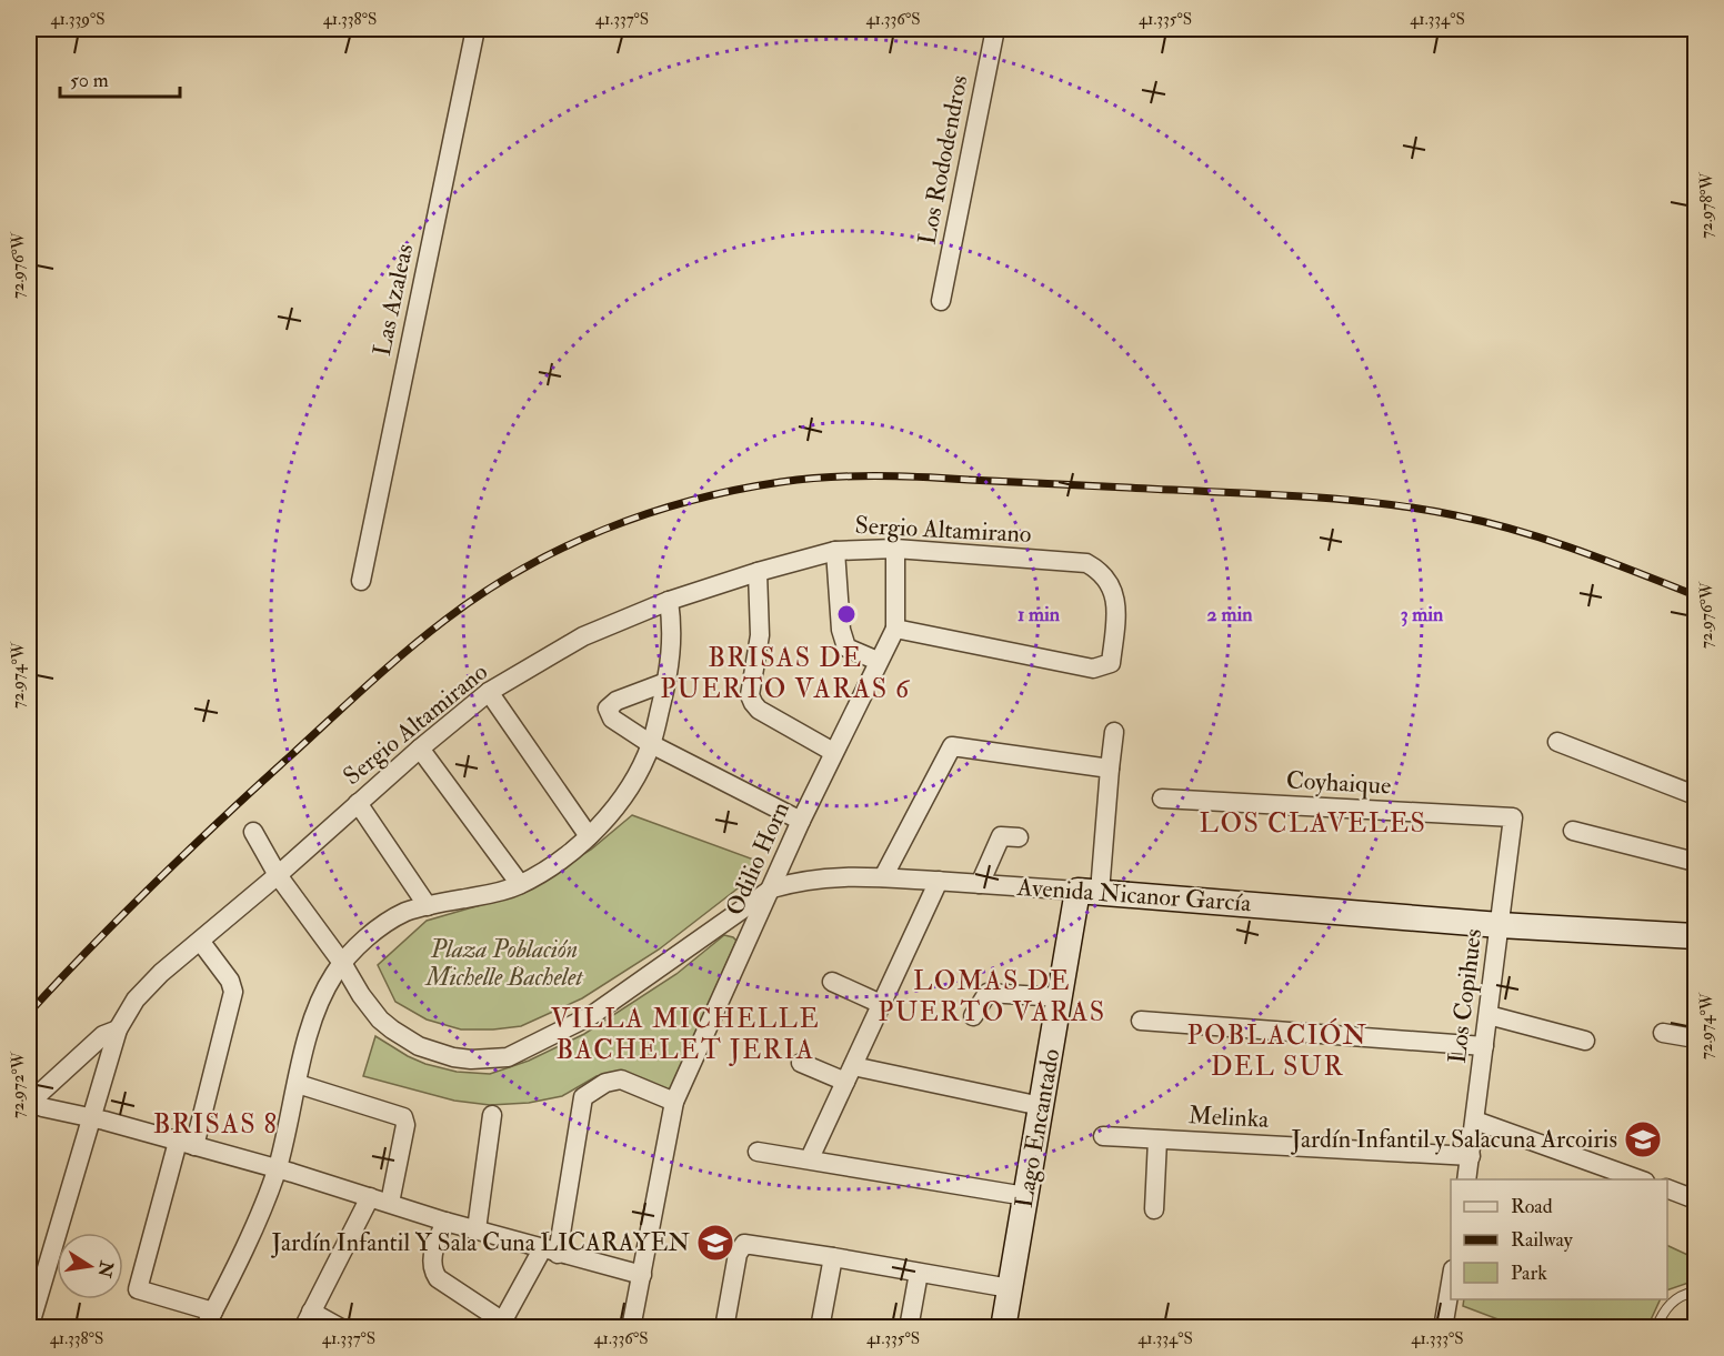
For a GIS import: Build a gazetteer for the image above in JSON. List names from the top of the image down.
{
  "streets": {
    "street": [
      "Los Rododendros",
      "Las Azaleas",
      "Sergio Altamirano",
      "Coyhaique",
      "Odilio Horn",
      "Avenida Nicanor García",
      "Los Copihues",
      "Melinka",
      "Lago Encantado"
    ]
  },
  "crossings": [
    ["Sergio Altamirano", "Odilio Horn"],
    ["Sergio Altamirano", "Avenida Nicanor García"],
    ["Coyhaique", "Los Copihues"],
    ["Odilio Horn", "Avenida Nicanor García"],
    ["Avenida Nicanor García", "Los Copihues"],
    ["Avenida Nicanor García", "Lago Encantado"],
    ["Los Copihues", "Melinka"]
  ],
  "districts": [
    "BRISAS DE PUERTO VARAS 6",
    "LOS CLAVELES",
    "LOMAS DE PUERTO VARAS",
    "VILLA MICHELLE BACHELET JERIA",
    "POBLACIÓN DEL SUR",
    "BRISAS 8"
  ],
  "parks": ["Plaza Población Michelle Bachelet"],
  "places": {
    "school or university": ["Jardín Infantil y Salacuna Arcoiris", "Jardín Infantil Y Sala Cuna LICARAYEN"]
  },
  "legend": ["Road", "Railway", "Park"],
  "scale_bar": "50 m",
  "north": "right",
  "coordinates": [
    "41.339°S",
    "41.338°S",
    "41.337°S",
    "41.336°S",
    "41.335°S",
    "41.334°S",
    "72.978°W",
    "72.976°W",
    "72.974°W",
    "72.972°W",
    "41.333°S"
  ],
  "rings": ["1 min", "2 min", "3 min"]
}
